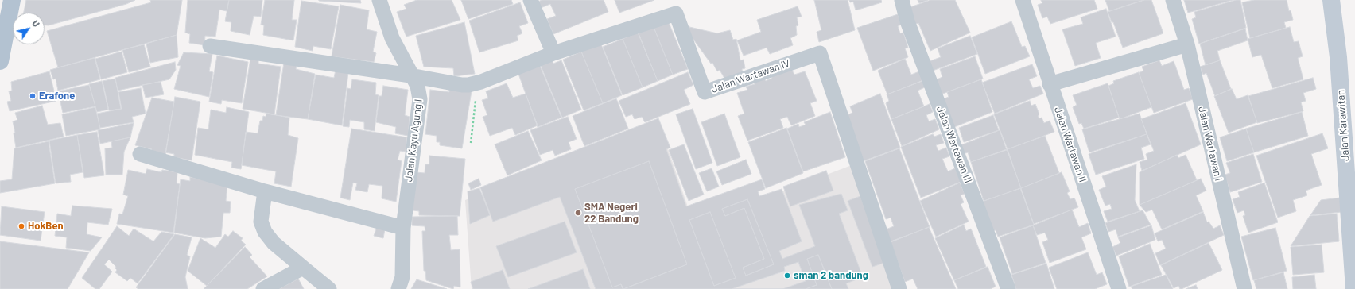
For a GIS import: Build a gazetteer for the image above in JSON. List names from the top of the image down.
{
  "streets": {
    "street": [
      "Jalan Wartawan IV",
      "Jalan Karawitan",
      "Jalan Kayu Agung I",
      "Jalan Wartawan I",
      "Jalan Wartawan III",
      "Jalan Wartawan II"
    ]
  },
  "crossings": [
    ["Jalan Wartawan IV", "Jalan Kayu Agung I"]
  ],
  "places": [
    "Erafone",
    "SMA Negeri 22 Bandung",
    "HokBen",
    "sman 2 bandung"
  ],
  "north": "top right"
}
